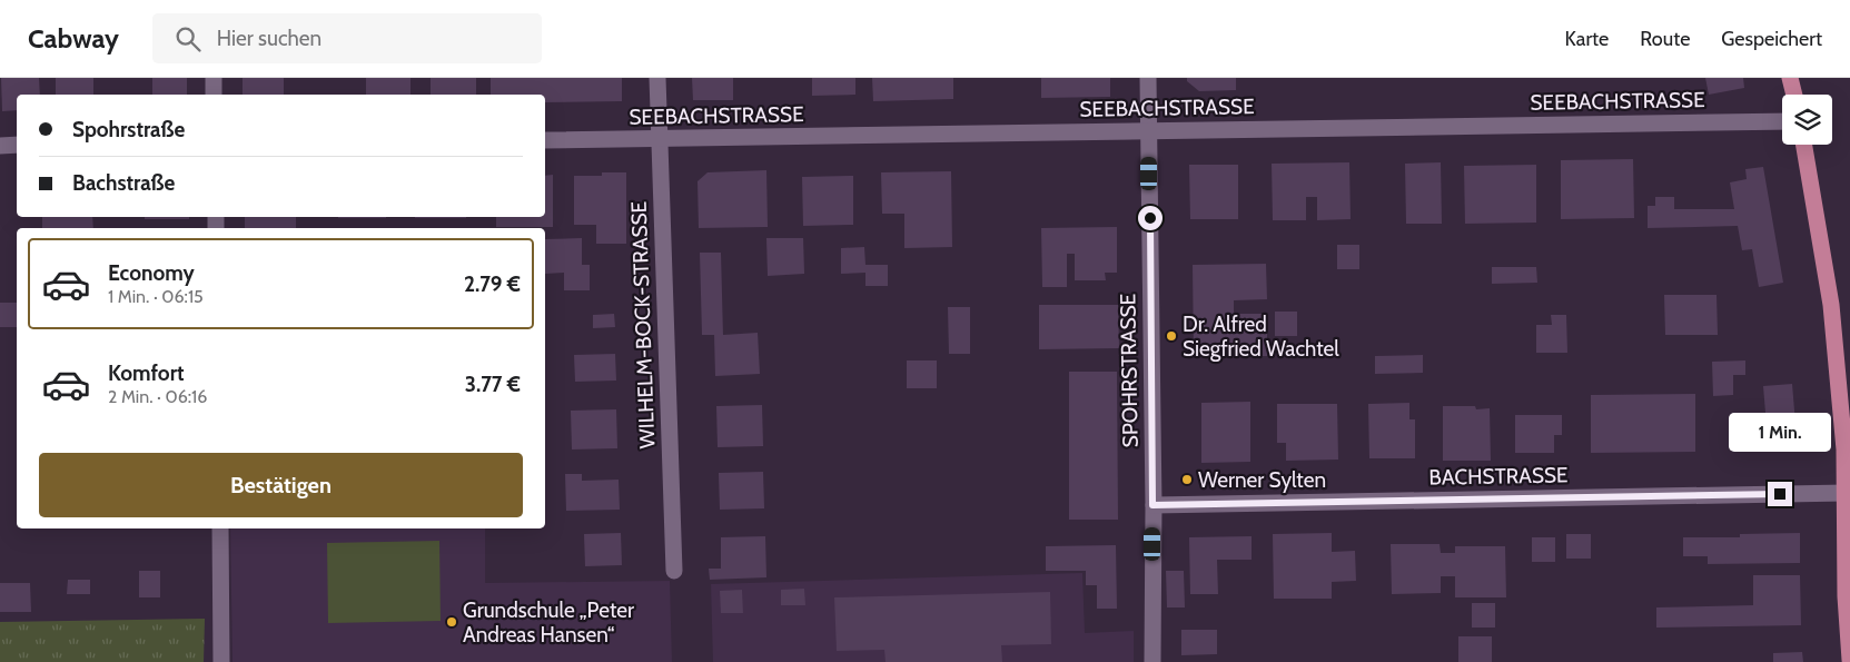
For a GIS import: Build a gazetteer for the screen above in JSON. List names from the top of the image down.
{
  "streets": {
    "street": [
      "SEEBACHSTRASSE",
      "WILHELM-BOCK-STRASSE",
      "SPOHRSTRASSE",
      "BACHSTRASSE"
    ]
  },
  "crossings": [
    ["SEEBACHSTRASSE", "WILHELM-BOCK-STRASSE"],
    ["SEEBACHSTRASSE", "SPOHRSTRASSE"],
    ["SPOHRSTRASSE", "BACHSTRASSE"]
  ],
  "places": ["Dr. Alfred Siegfried Wachtel", "Werner Sylten", "Grundschule „Peter Andreas Hansen“"],
  "page": {
    "header": "Cabway",
    "search": "Hier suchen",
    "nav": ["Karte", "Route", "Gespeichert"],
    "banner": ["Spohrstraße", "Bachstraße"],
    "list": [
      {
        "name": "Economy",
        "note": "1 Min. · 06:15",
        "value": "2.79 €"
      },
      {
        "name": "Komfort",
        "note": "2 Min. · 06:16",
        "value": "3.77 €"
      }
    ],
    "bubble": "1 Min.",
    "buttons": "Bestätigen"
  }
}
